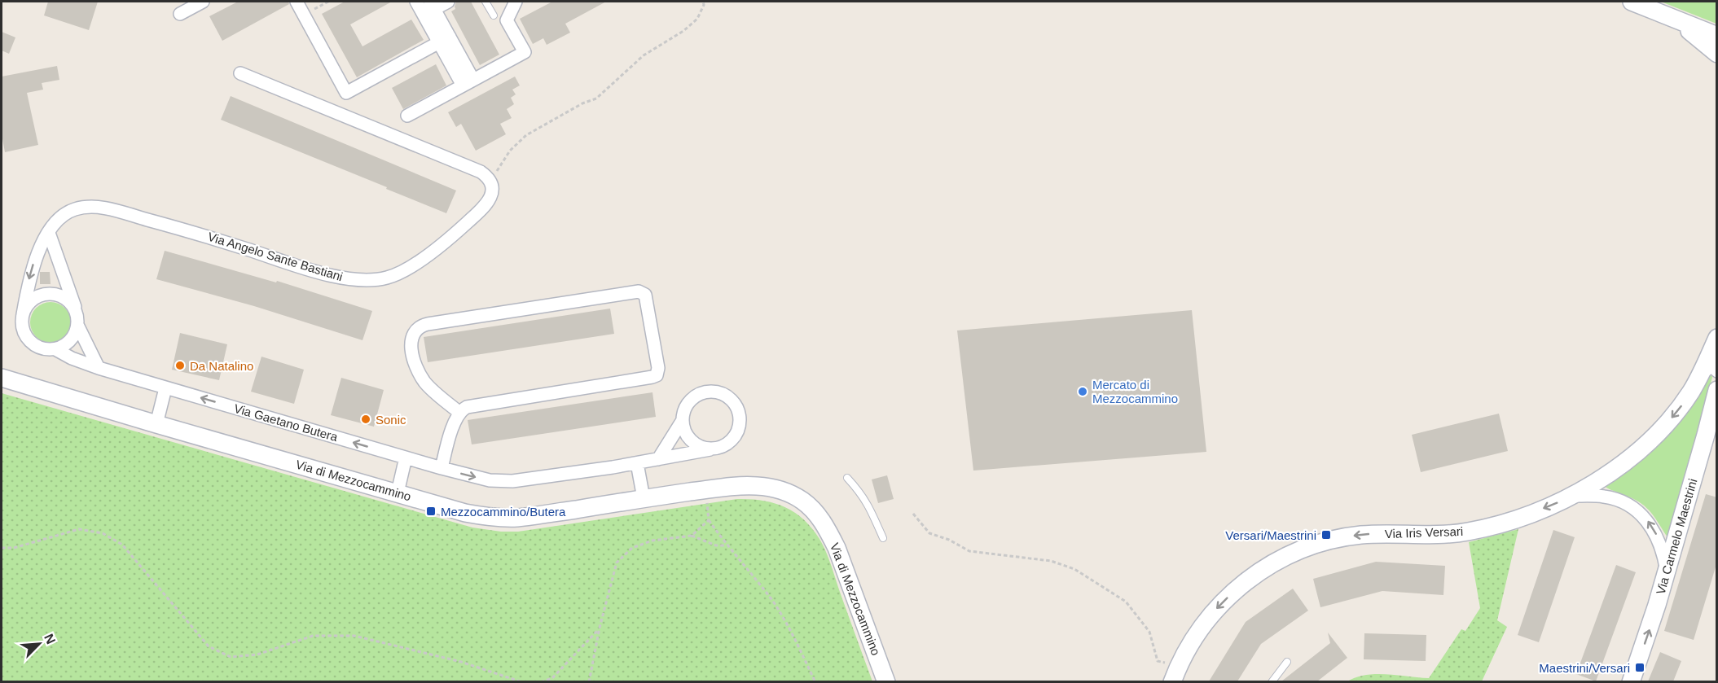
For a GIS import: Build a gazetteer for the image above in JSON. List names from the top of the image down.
{
  "streets": {
    "street": [
      "Via Angelo Sante Bastiani",
      "Via Gaetano Butera",
      "Via di Mezzocammino",
      "Via Iris Versari",
      "Via Carmelo Maestrini"
    ]
  },
  "crossings": [
    ["Via Angelo Sante Bastiani", "Via Gaetano Butera"]
  ],
  "one_way": ["Via Iris Versari", "Via Carmelo Maestrini"],
  "places": {
    "other": ["Da Natalino", "Mercato di Mezzocammino", "Sonic"],
    "transit": ["Mezzocammino/Butera", "Versari/Maestrini", "Maestrini/Versari"]
  },
  "north": "top right"
}
